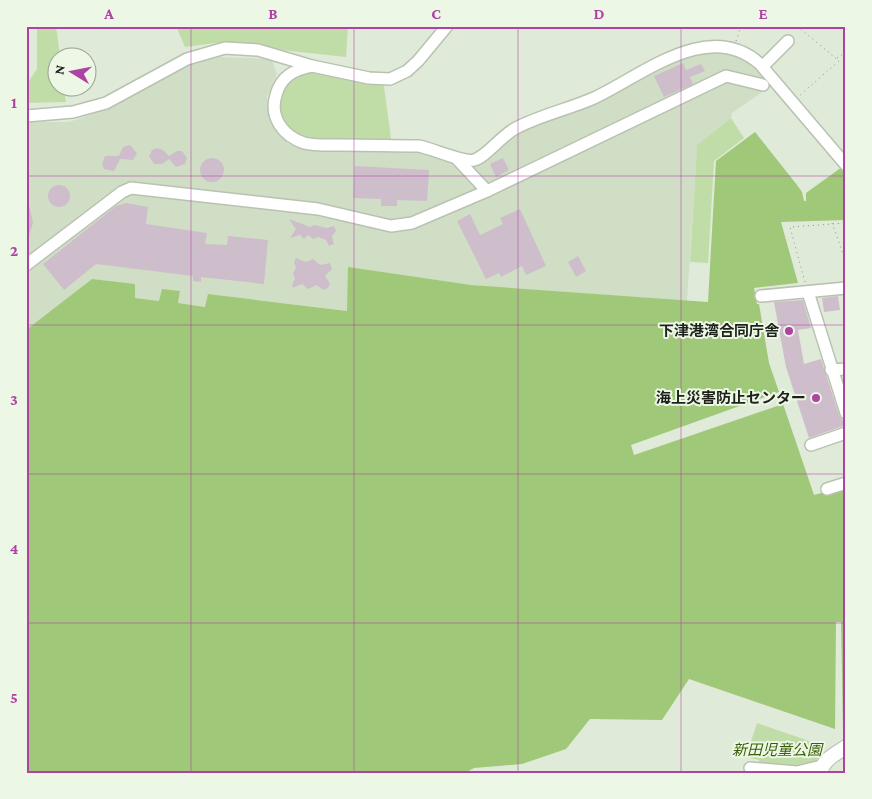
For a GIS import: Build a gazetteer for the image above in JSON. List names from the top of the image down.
{
  "parks": ["新田児童公園"],
  "places": ["下津港湾合同庁舎", "海上災害防止センター"],
  "north": "left",
  "grid": {
    "columns": [
      "A",
      "B",
      "C",
      "D",
      "E"
    ],
    "rows": [
      "1",
      "2",
      "3",
      "4",
      "5"
    ]
  }
}
